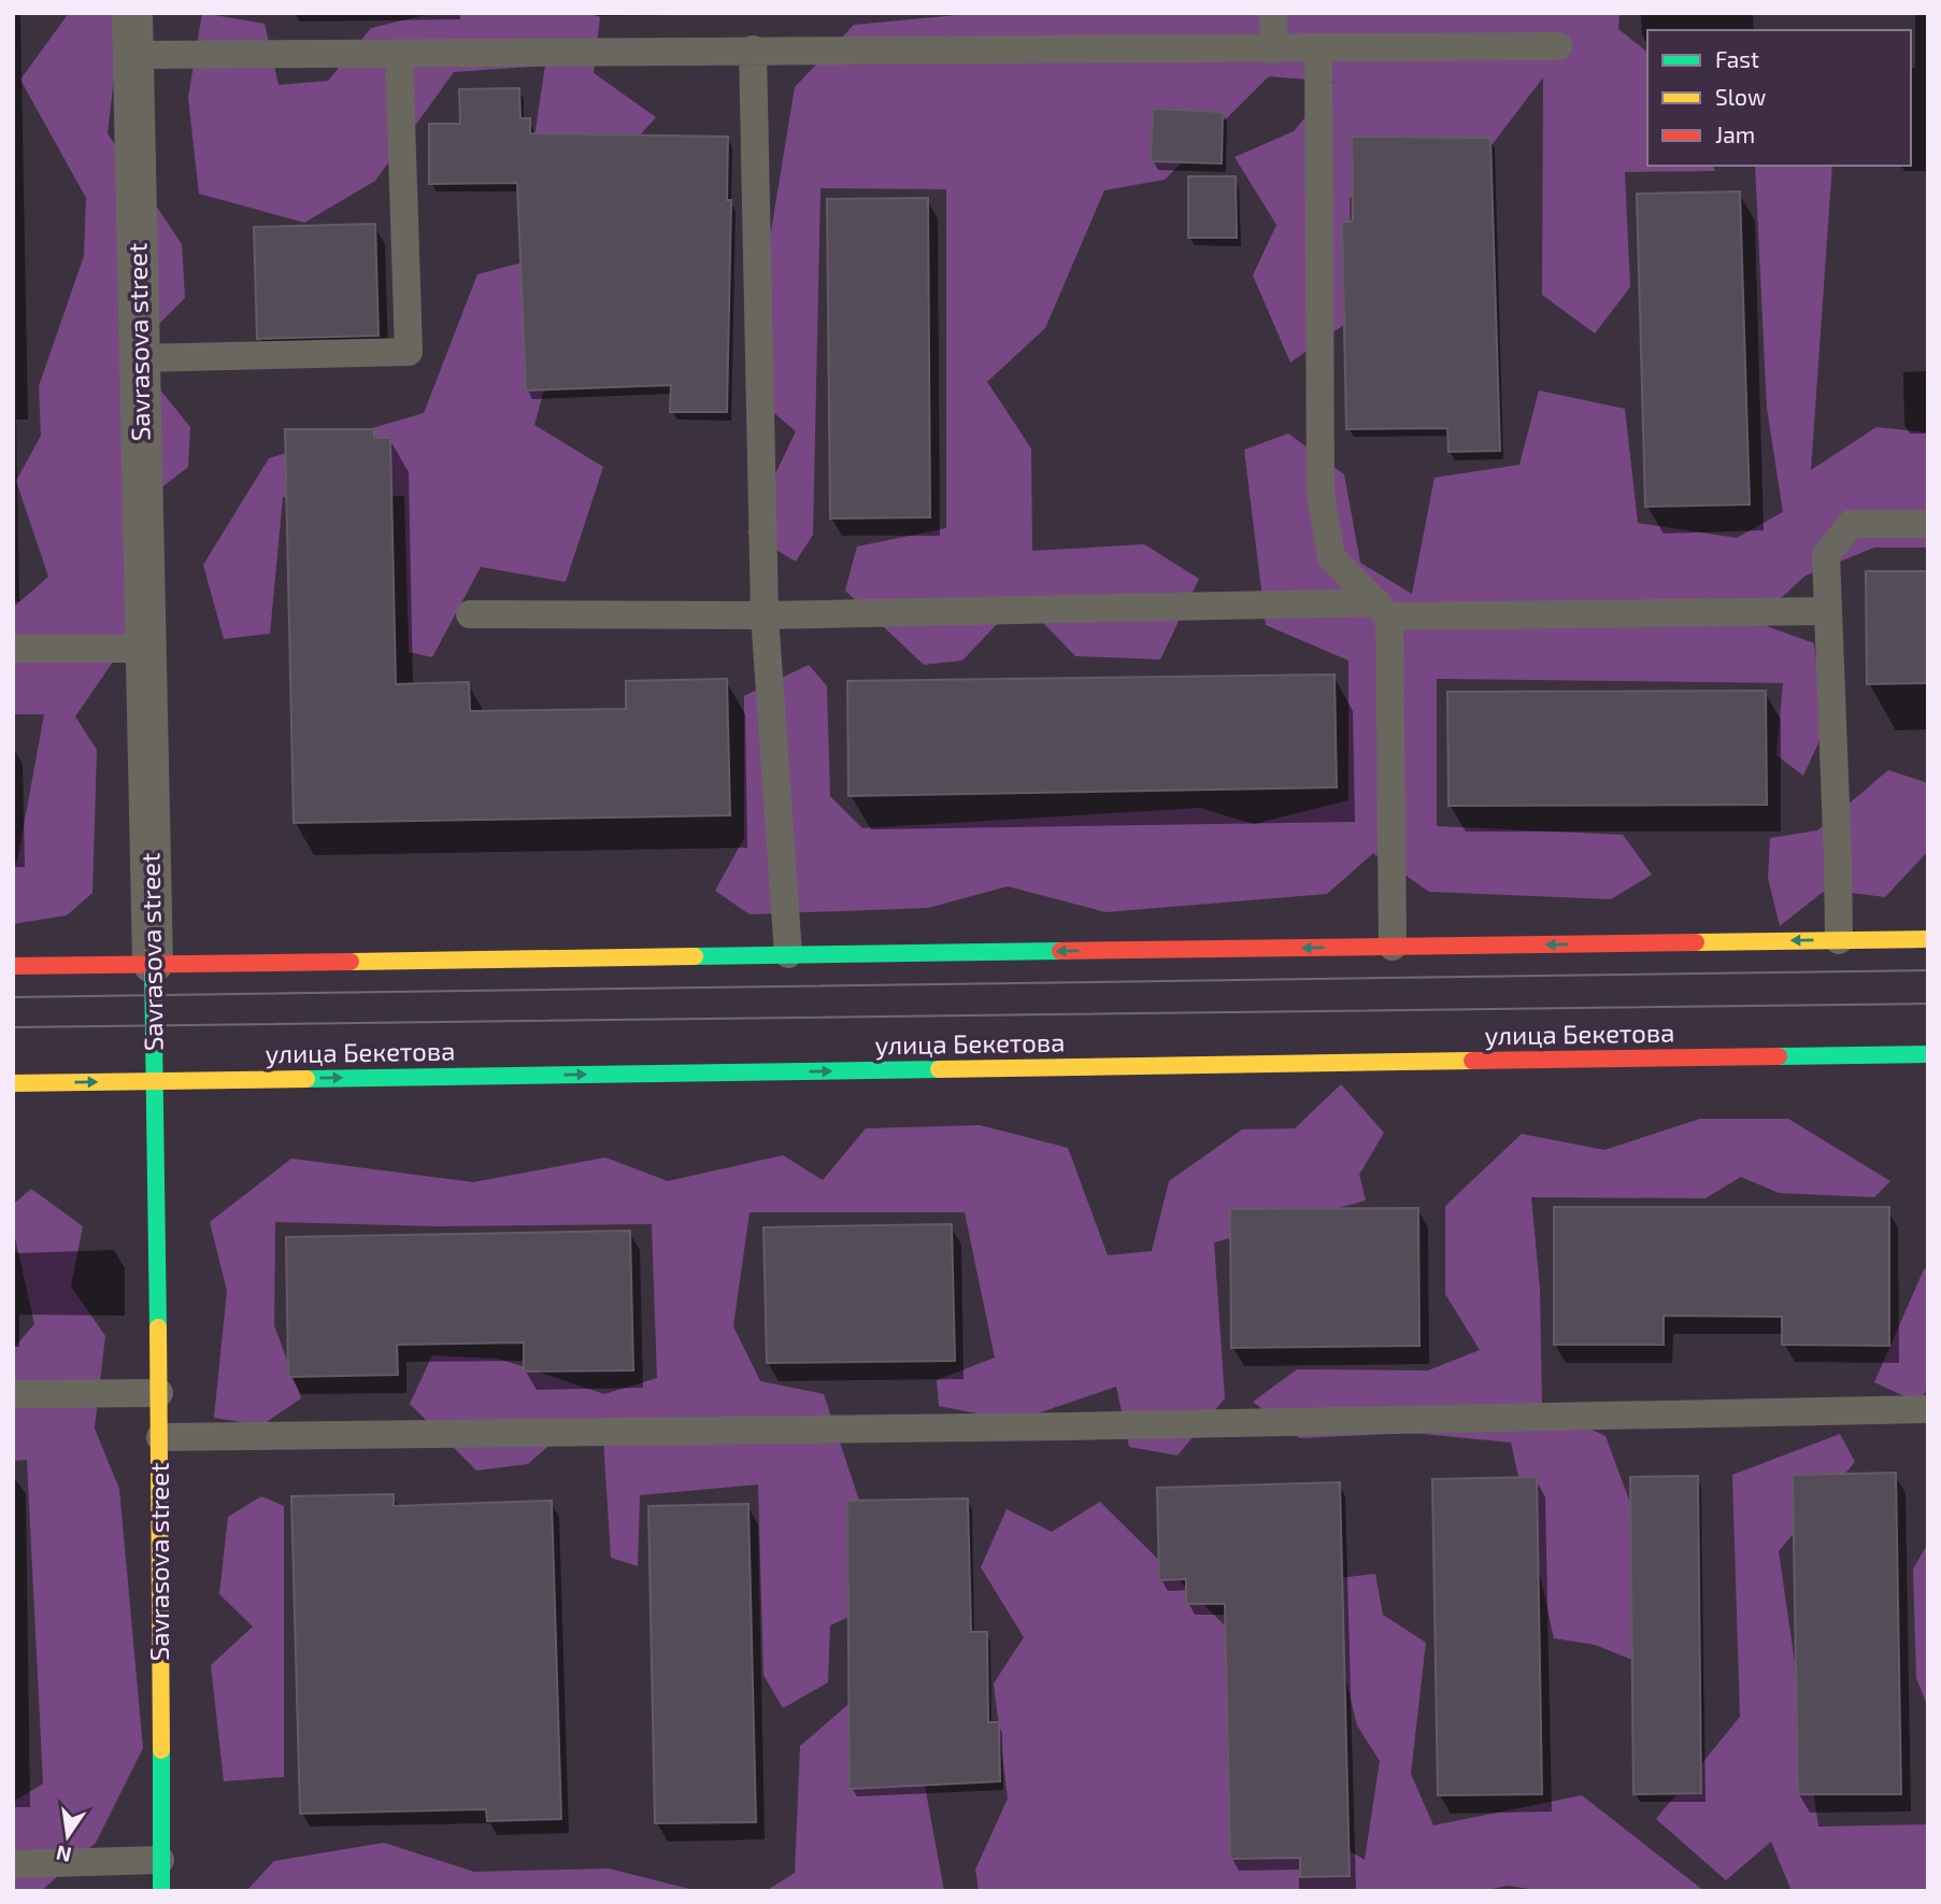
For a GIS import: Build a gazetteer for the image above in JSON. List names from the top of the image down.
{
  "streets": {
    "main road": ["Savrasova street", "улица Бекетова"]
  },
  "crossings": [
    ["Savrasova street", "улица Бекетова"]
  ],
  "legend": ["Fast", "Slow", "Jam"],
  "north": "bottom"
}
